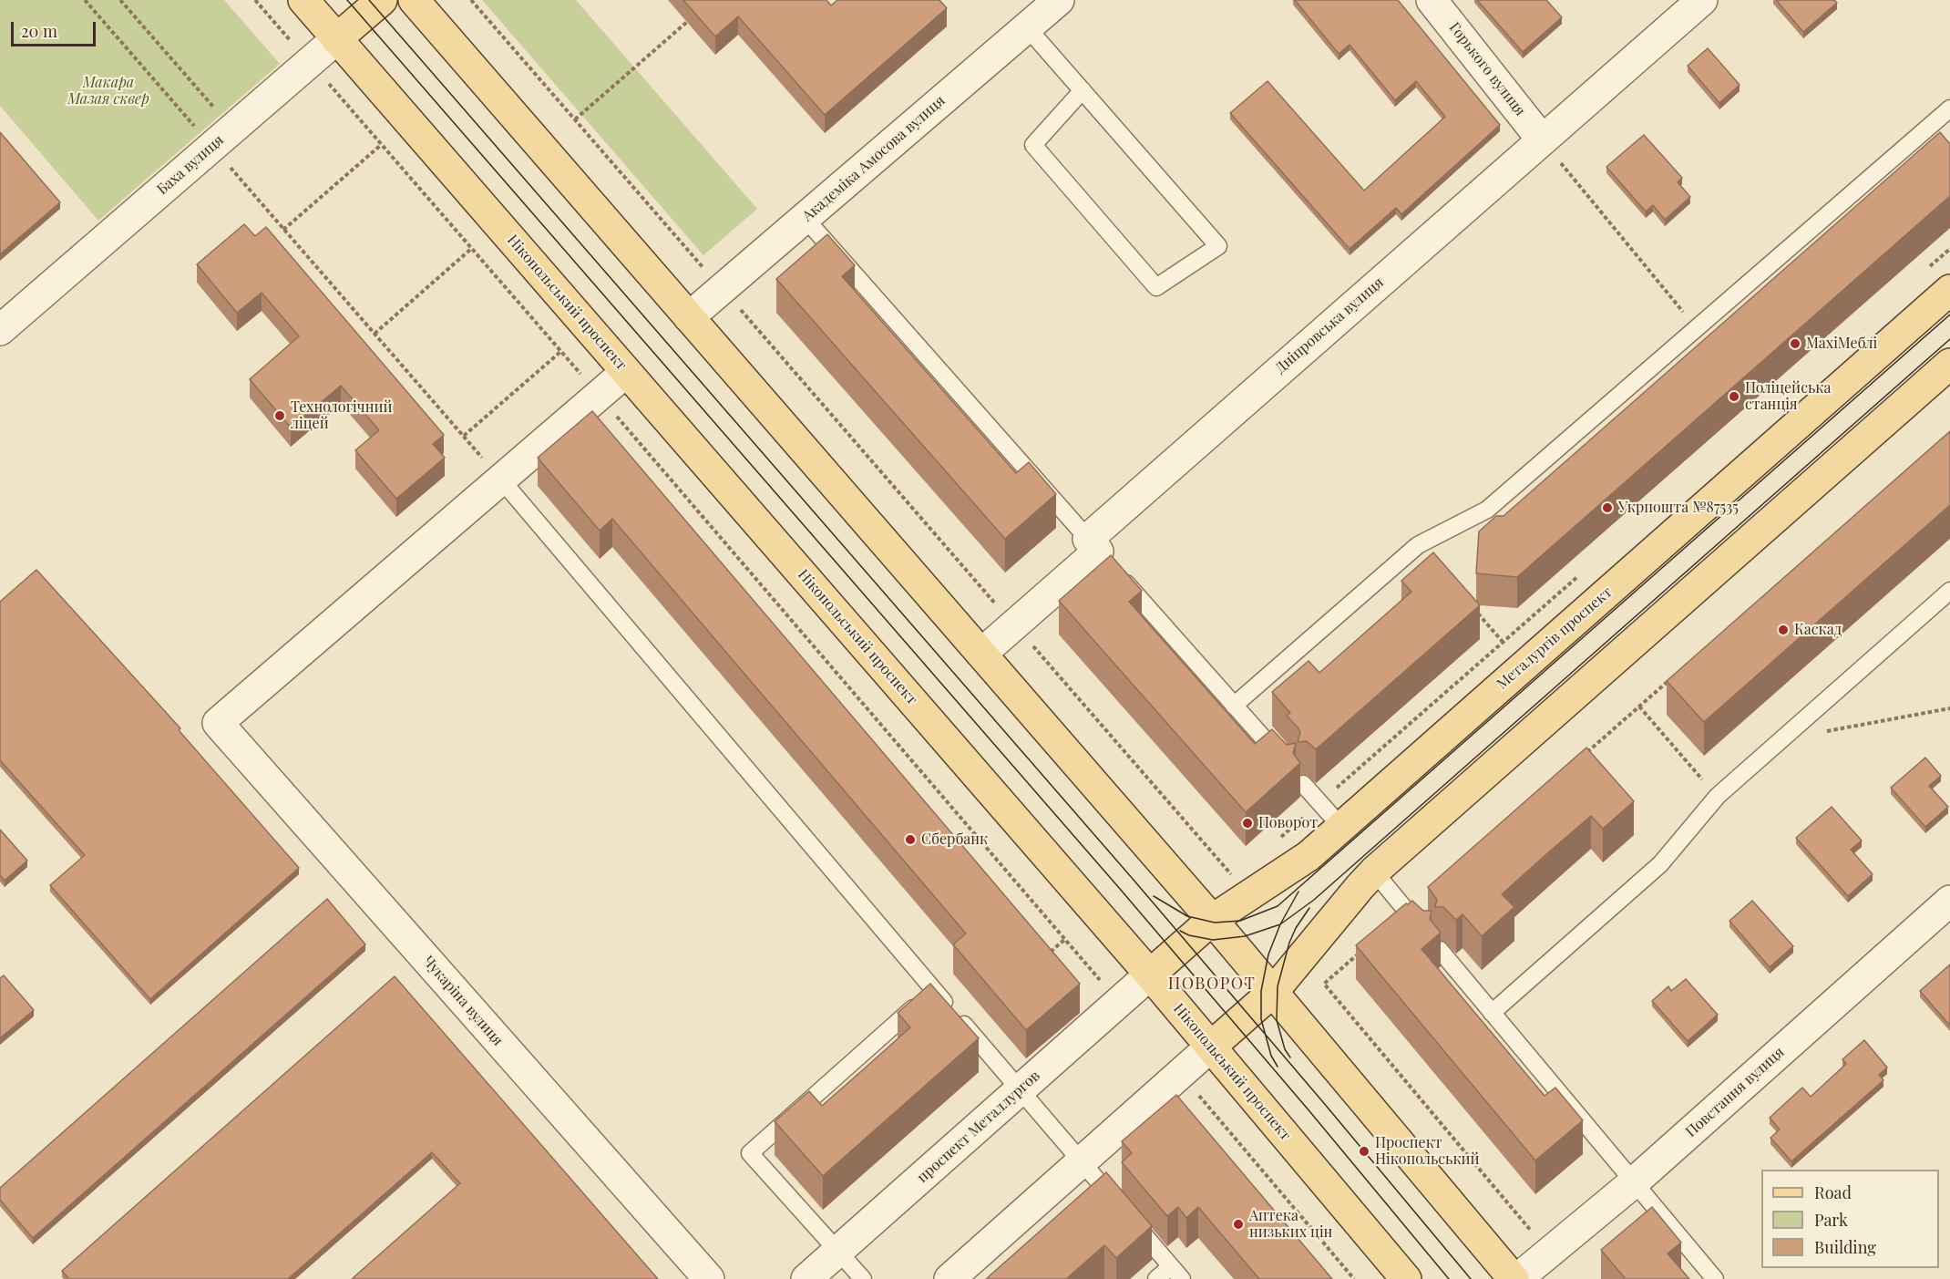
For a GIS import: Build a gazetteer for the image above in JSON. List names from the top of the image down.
{
  "streets": {
    "main road": ["Баха вулиця", "Нікопольський проспект", "Металургів проспект"],
    "street": [
      "Горького вулиця",
      "Академіка Амосова вулиця",
      "Дніпровська вулиця",
      "Чукаріна вулиця",
      "Повстання вулиця",
      "проспект Металлургов"
    ]
  },
  "crossings": [
    ["Горького вулиця", "Дніпровська вулиця"],
    ["Баха вулиця", "Нікопольський проспект"],
    ["Нікопольський проспект", "Металургів проспект"],
    ["Нікопольський проспект", "проспект Металлургов"],
    ["Металургів проспект", "проспект Металлургов"]
  ],
  "districts": ["ПОВОРОТ"],
  "parks": ["Макара Мазая сквер"],
  "places": [
    "MaxiМеблі",
    "Поліцейська станція",
    "Технологічний ліцей",
    "Укрпошта №87535",
    "Каскад",
    "Поворот",
    "Сбербанк",
    "Проспект Нікопольський",
    "Аптека низьких цін"
  ],
  "legend": ["Road", "Park", "Building"],
  "scale_bar": "20 m"
}
